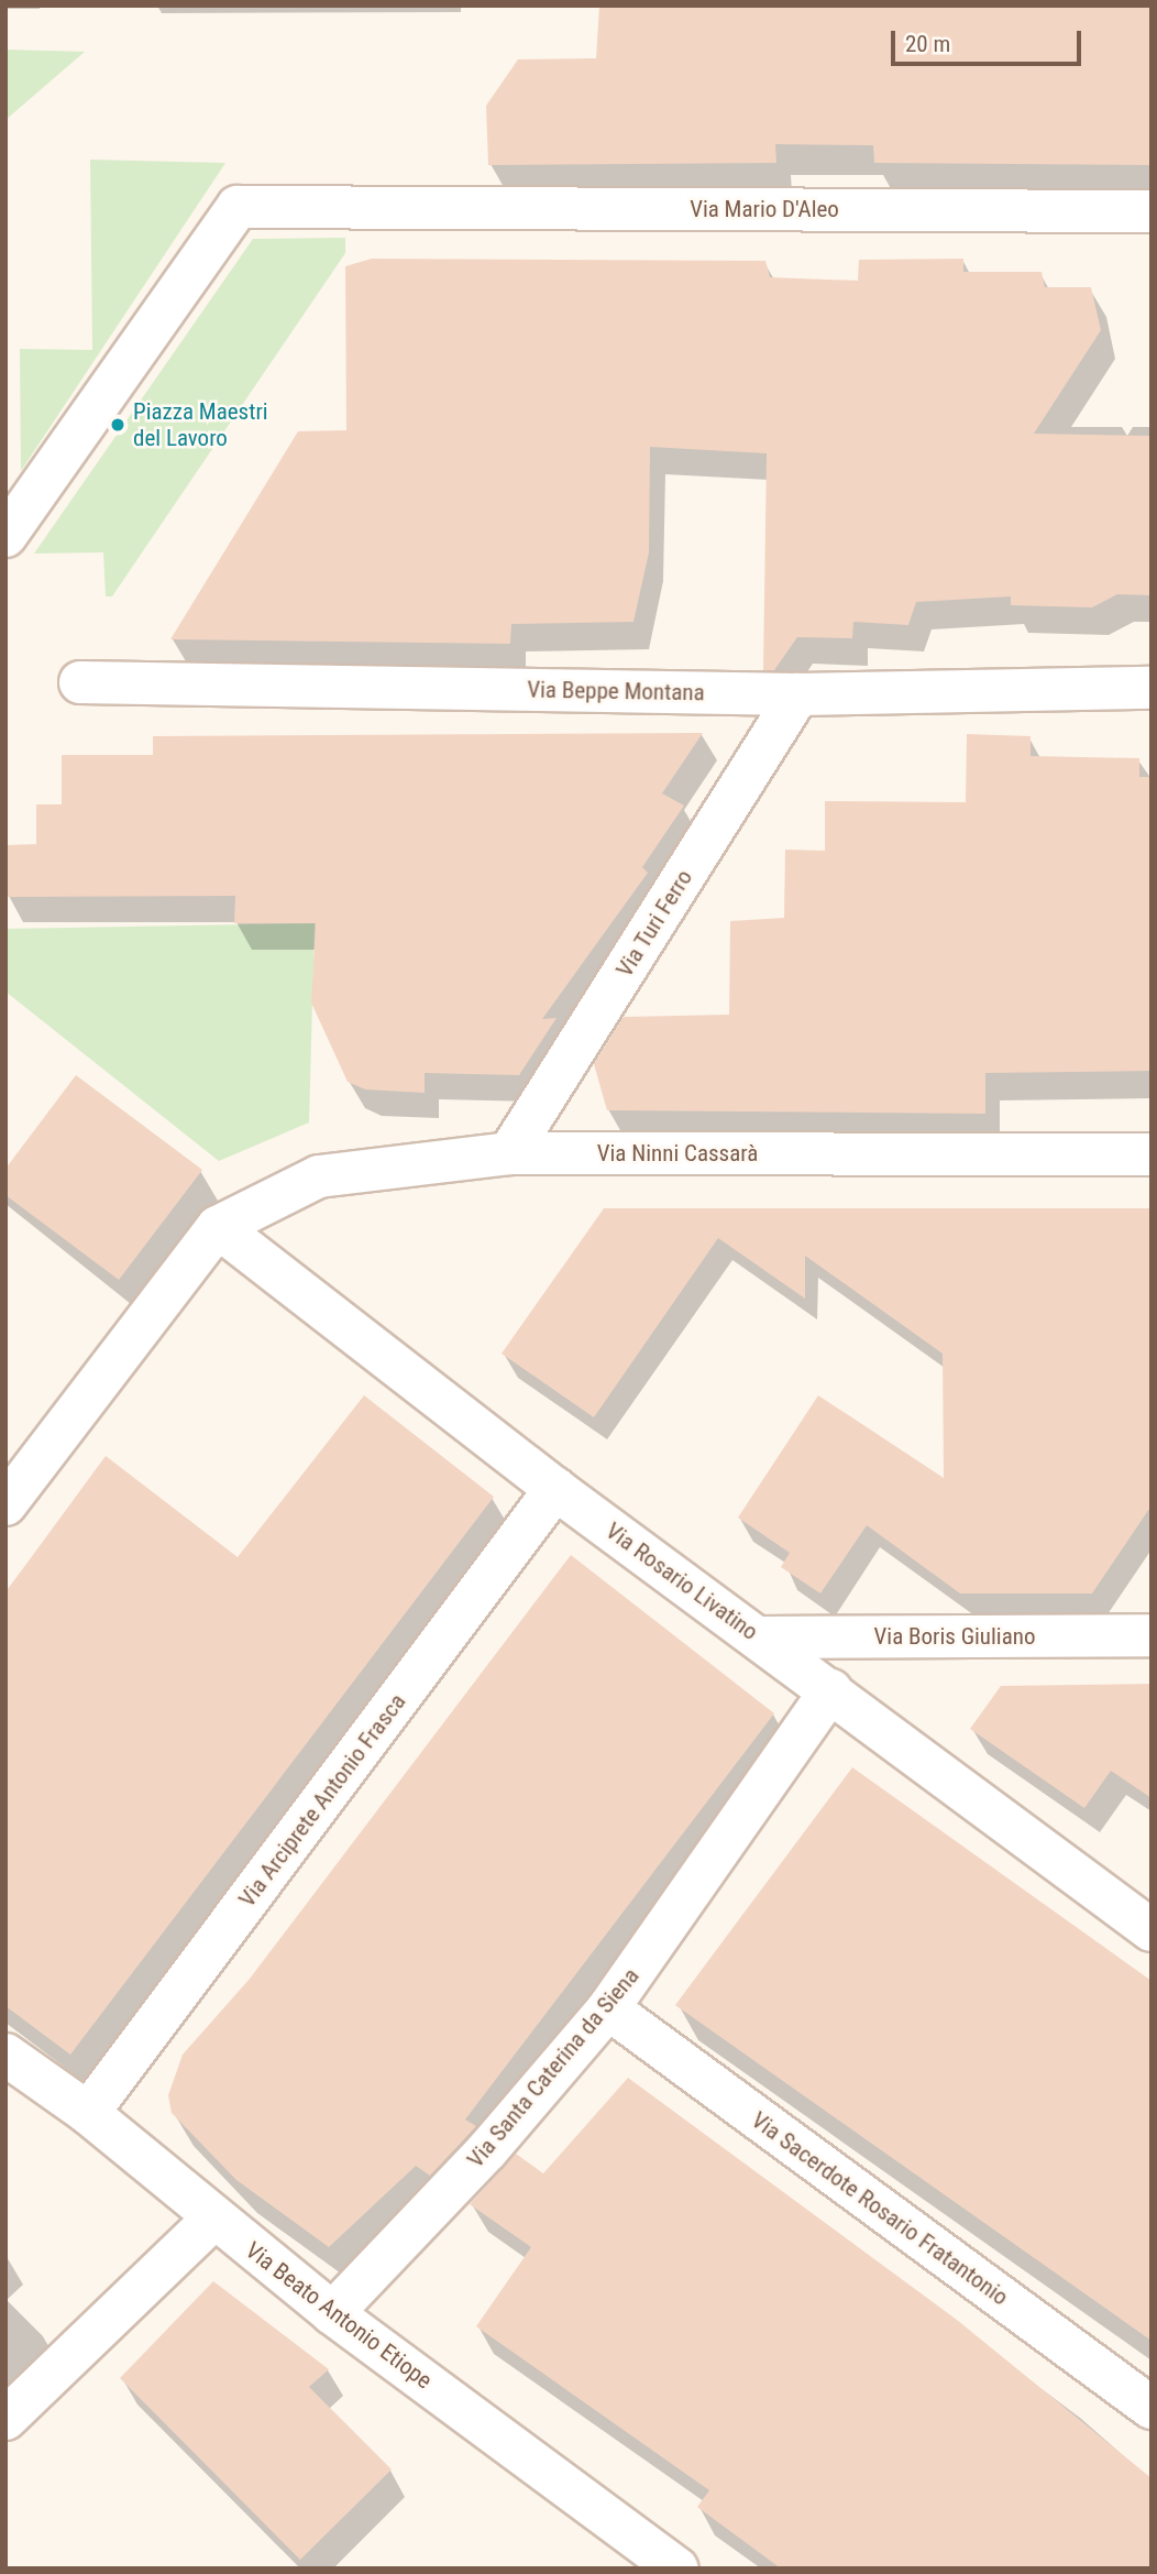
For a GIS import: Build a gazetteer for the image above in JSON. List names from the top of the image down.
{
  "streets": {
    "street": [
      "Via Mario D'Aleo",
      "Via Beppe Montana",
      "Via Turi Ferro",
      "Via Ninni Cassarà",
      "Via Rosario Livatino",
      "Via Boris Giuliano",
      "Via Arciprete Antonio Frasca",
      "Via Santa Caterina da Siena",
      "Via Sacerdote Rosario Fratantonio",
      "Via Beato Antonio Etiope"
    ]
  },
  "crossings": [
    ["Via Beppe Montana", "Via Turi Ferro"],
    ["Via Turi Ferro", "Via Ninni Cassarà"],
    ["Via Ninni Cassarà", "Via Rosario Livatino"],
    ["Via Rosario Livatino", "Via Boris Giuliano"],
    ["Via Rosario Livatino", "Via Arciprete Antonio Frasca"],
    ["Via Rosario Livatino", "Via Santa Caterina da Siena"],
    ["Via Arciprete Antonio Frasca", "Via Beato Antonio Etiope"],
    ["Via Santa Caterina da Siena", "Via Sacerdote Rosario Fratantonio"],
    ["Via Santa Caterina da Siena", "Via Beato Antonio Etiope"]
  ],
  "places": ["Piazza Maestri del Lavoro"],
  "scale_bar": "20 m"
}
